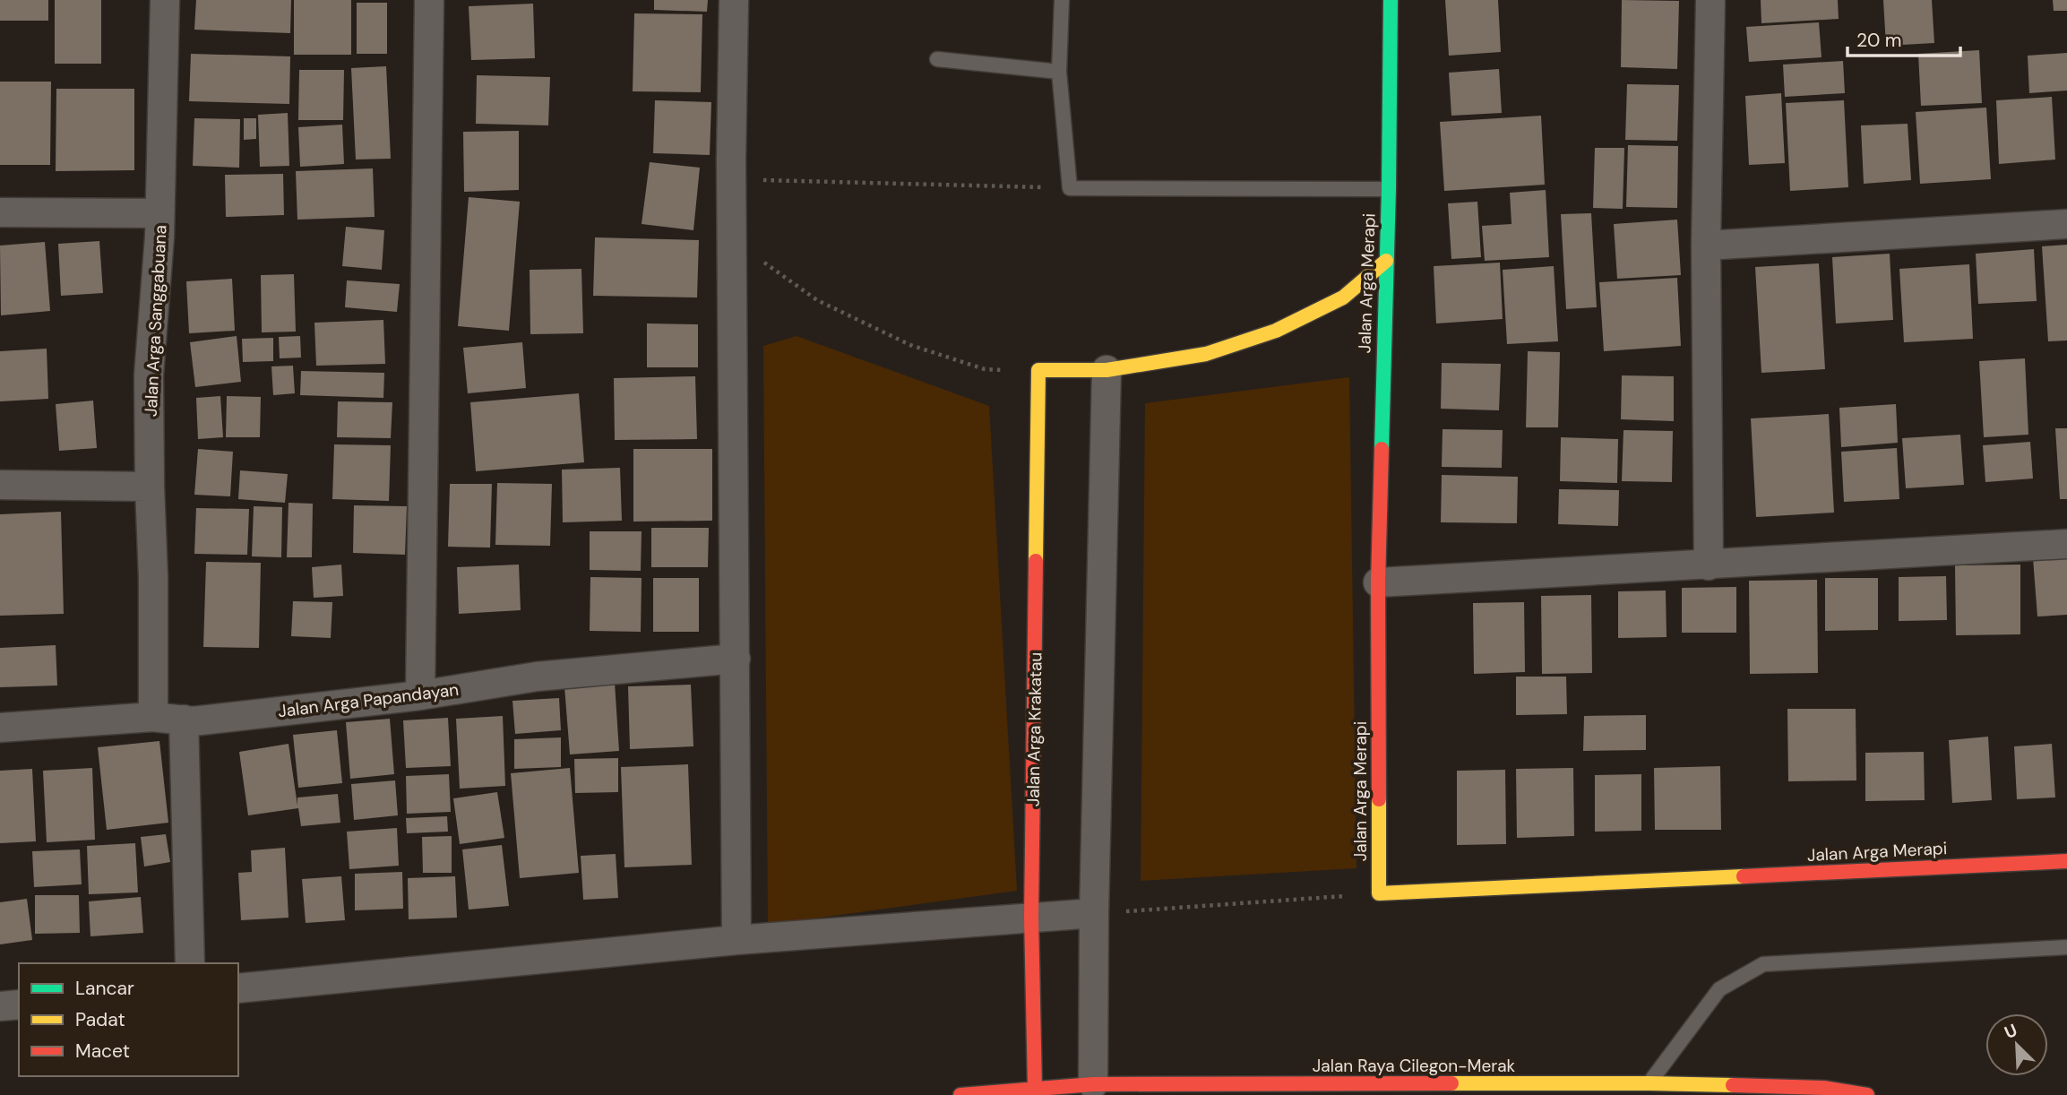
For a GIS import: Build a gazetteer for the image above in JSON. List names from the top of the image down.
{
  "streets": {
    "main road": ["Jalan Arga Merapi", "Jalan Arga Krakatau", "Jalan Raya Cilegon-Merak"],
    "street": ["Jalan Arga Sanggabuana", "Jalan Arga Papandayan"]
  },
  "crossings": [
    ["Jalan Arga Sanggabuana", "Jalan Arga Papandayan"],
    ["Jalan Arga Krakatau", "Jalan Raya Cilegon-Merak"]
  ],
  "legend": ["Lancar", "Padat", "Macet"],
  "scale_bar": "20 m",
  "north": "top left"
}
